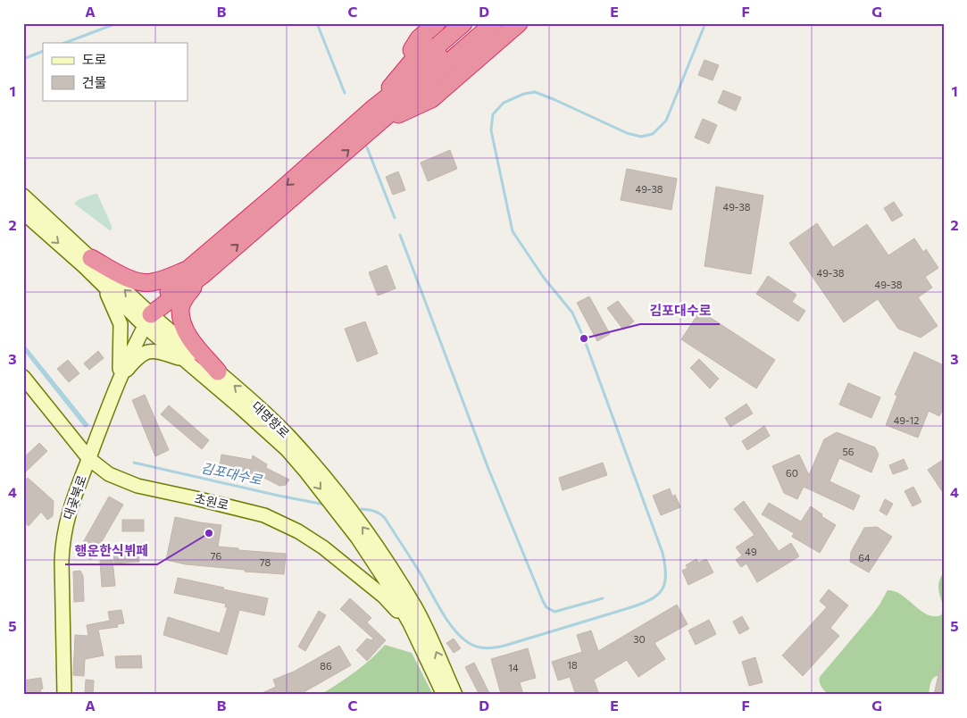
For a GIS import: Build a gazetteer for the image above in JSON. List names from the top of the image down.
{
  "streets": {
    "main road": ["대명항로", "대곶북로", "초원로"]
  },
  "crossings": [
    ["대명항로", "대곶북로"],
    ["대명항로", "초원로"],
    ["대곶북로", "초원로"]
  ],
  "water": ["김포대수로"],
  "places": ["김포대수로", "행운한식뷔페"],
  "house_numbers": [
    "49-38",
    "49-38",
    "49-38",
    "49-38",
    "49-12",
    "56",
    "60",
    "49",
    "76",
    "64",
    "78",
    "30",
    "18",
    "86",
    "14"
  ],
  "legend": ["도로", "건물"],
  "grid": {
    "columns": [
      "A",
      "B",
      "C",
      "D",
      "E",
      "F",
      "G"
    ],
    "rows": [
      "1",
      "2",
      "3",
      "4",
      "5"
    ]
  }
}
